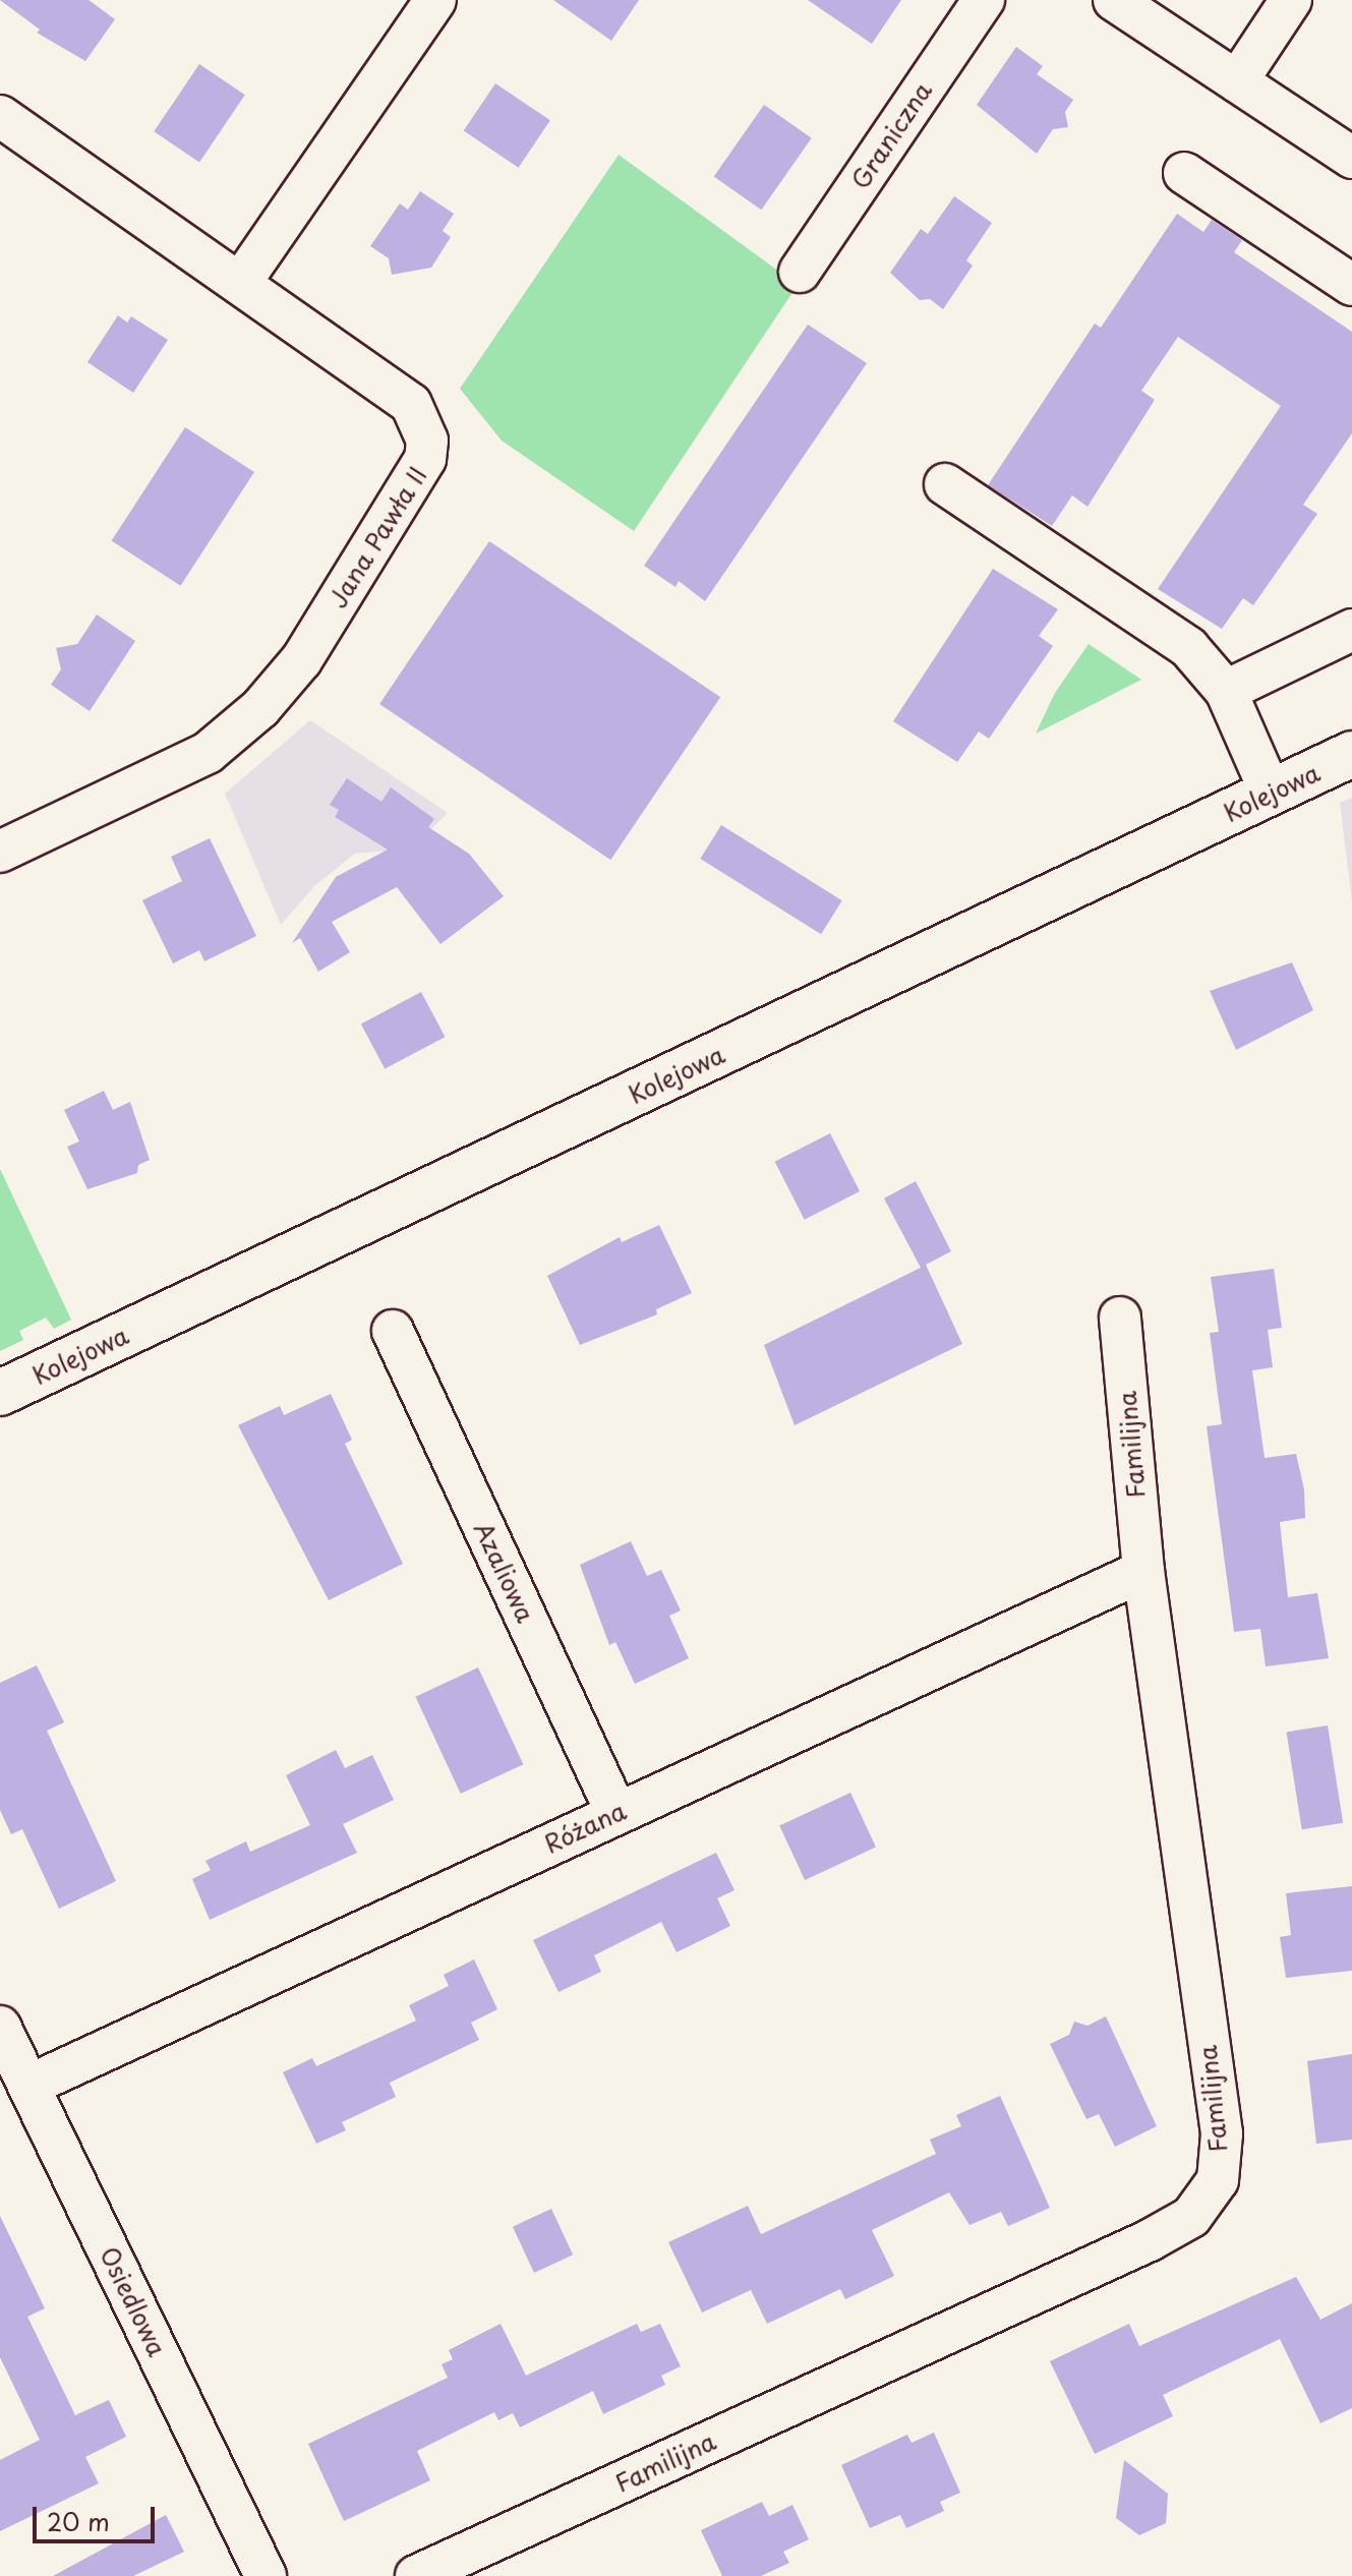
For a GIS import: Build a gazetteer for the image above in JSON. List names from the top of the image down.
{
  "streets": {
    "street": [
      "Graniczna",
      "Jana Pawła II",
      "Kolejowa",
      "Familijna",
      "Azaliowa",
      "Różana",
      "Osiedlowa"
    ]
  },
  "crossings": [
    ["Familijna", "Różana"],
    ["Azaliowa", "Różana"],
    ["Różana", "Osiedlowa"]
  ],
  "scale_bar": "20 m"
}
